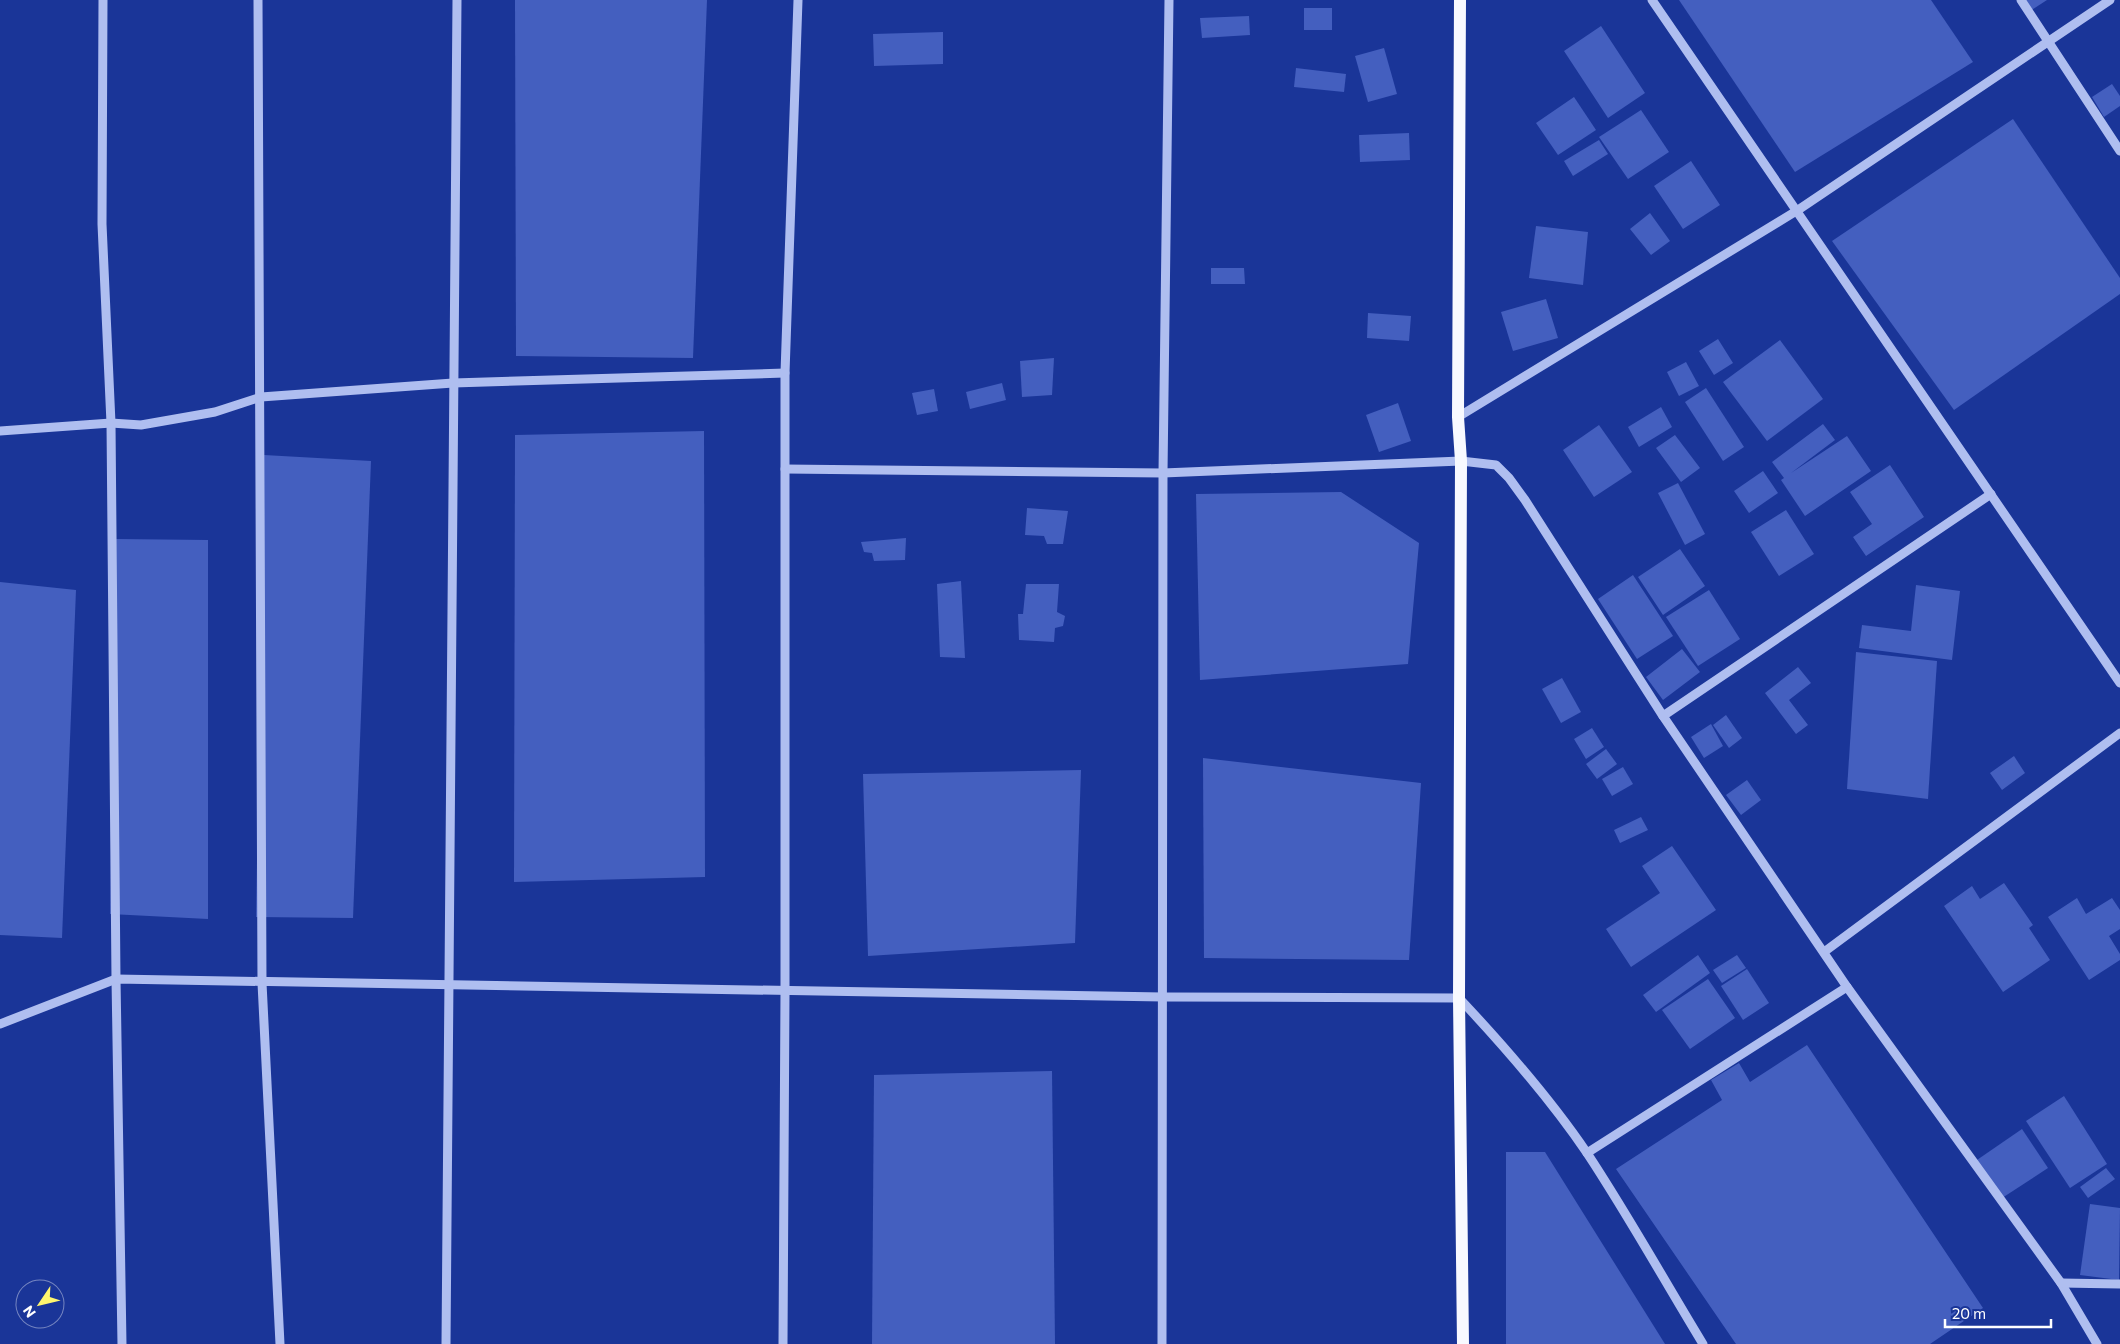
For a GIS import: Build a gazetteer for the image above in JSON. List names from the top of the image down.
{
  "scale_bar": "20 m",
  "north": "bottom left"
}
